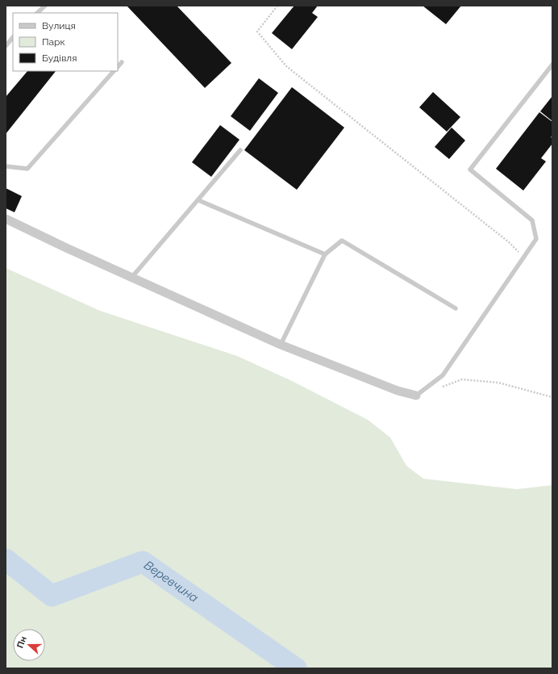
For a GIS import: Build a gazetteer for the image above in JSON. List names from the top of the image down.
{
  "water": ["Веревчина"],
  "legend": ["Вулиця", "Парк", "Будівля"],
  "north": "left"
}
